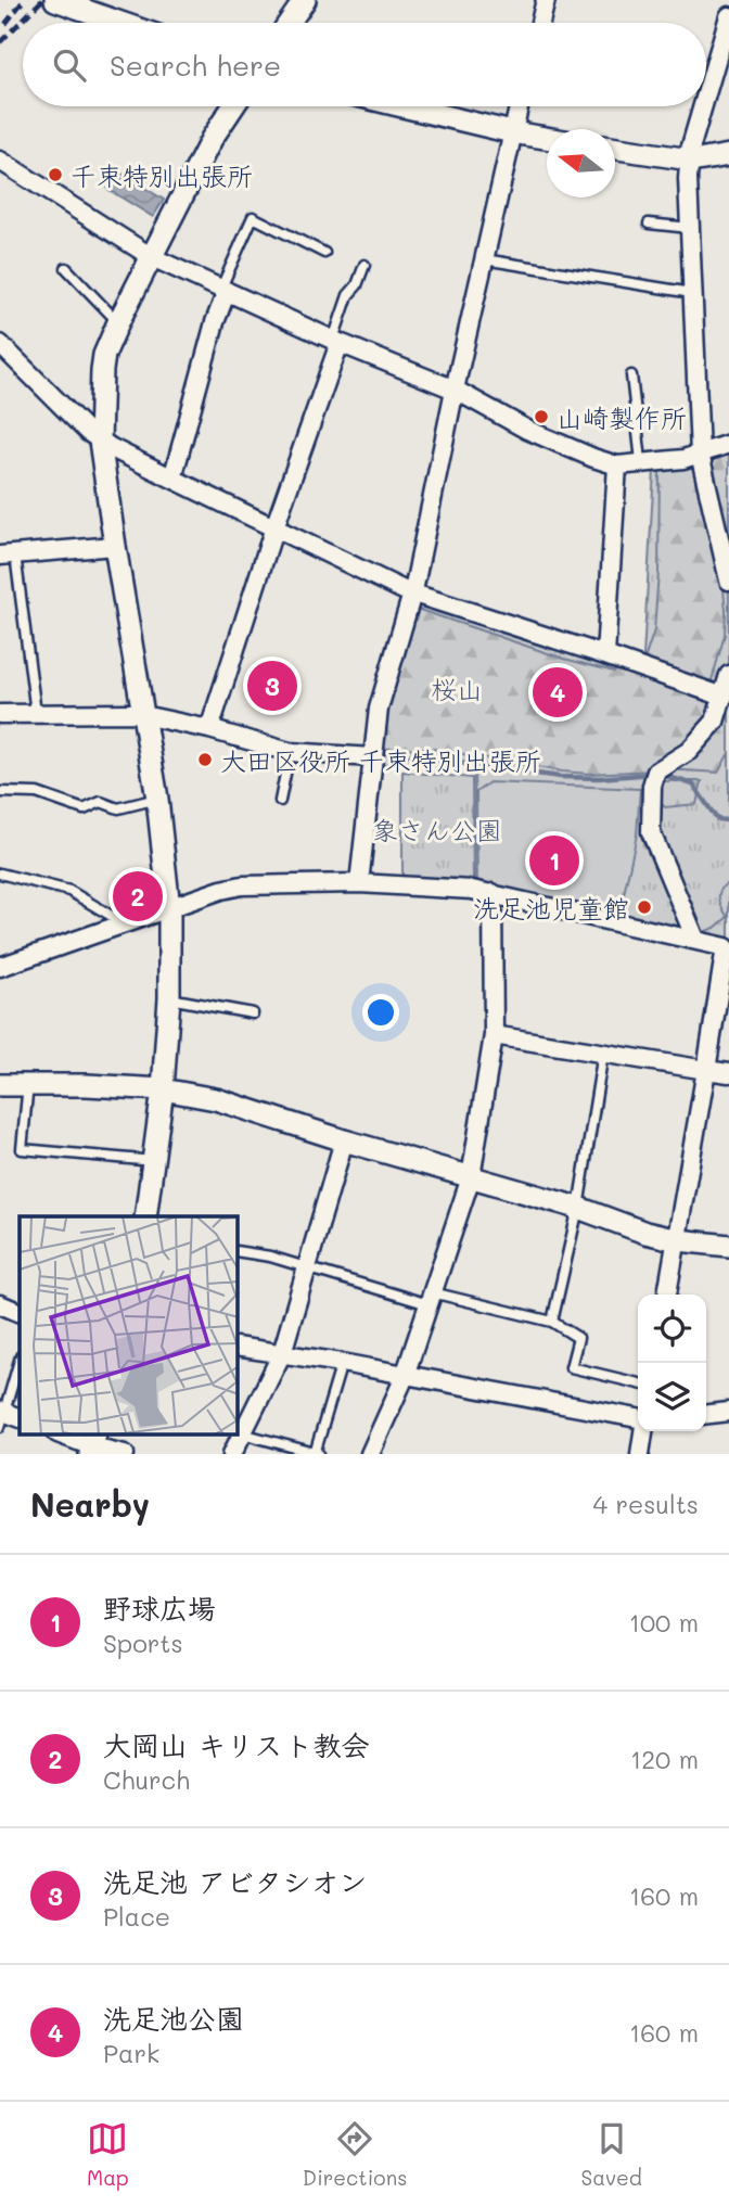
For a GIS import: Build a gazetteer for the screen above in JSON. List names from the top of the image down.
{
  "parks": ["桜山", "象さん公園"],
  "places": [
    "千束特別出張所",
    "山崎製作所",
    "大田区役所 千束特別出張所",
    "洗足池児童館"
  ],
  "north": "left",
  "page": {
    "search": "Search here",
    "pins": [
      "3",
      "4",
      "1",
      "2"
    ],
    "heading": ["Nearby", "4 results"],
    "list": [
      {
        "mark": "1",
        "name": "野球広場",
        "note": "Sports",
        "value": "100 m"
      },
      {
        "mark": "2",
        "name": "大岡山 キリスト教会",
        "note": "Church",
        "value": "120 m"
      },
      {
        "mark": "3",
        "name": "洗足池 アビタシオン",
        "note": "Place",
        "value": "160 m"
      },
      {
        "mark": "4",
        "name": "洗足池公園",
        "note": "Park",
        "value": "160 m"
      }
    ],
    "nav": ["Map", "Directions", "Saved"]
  }
}
